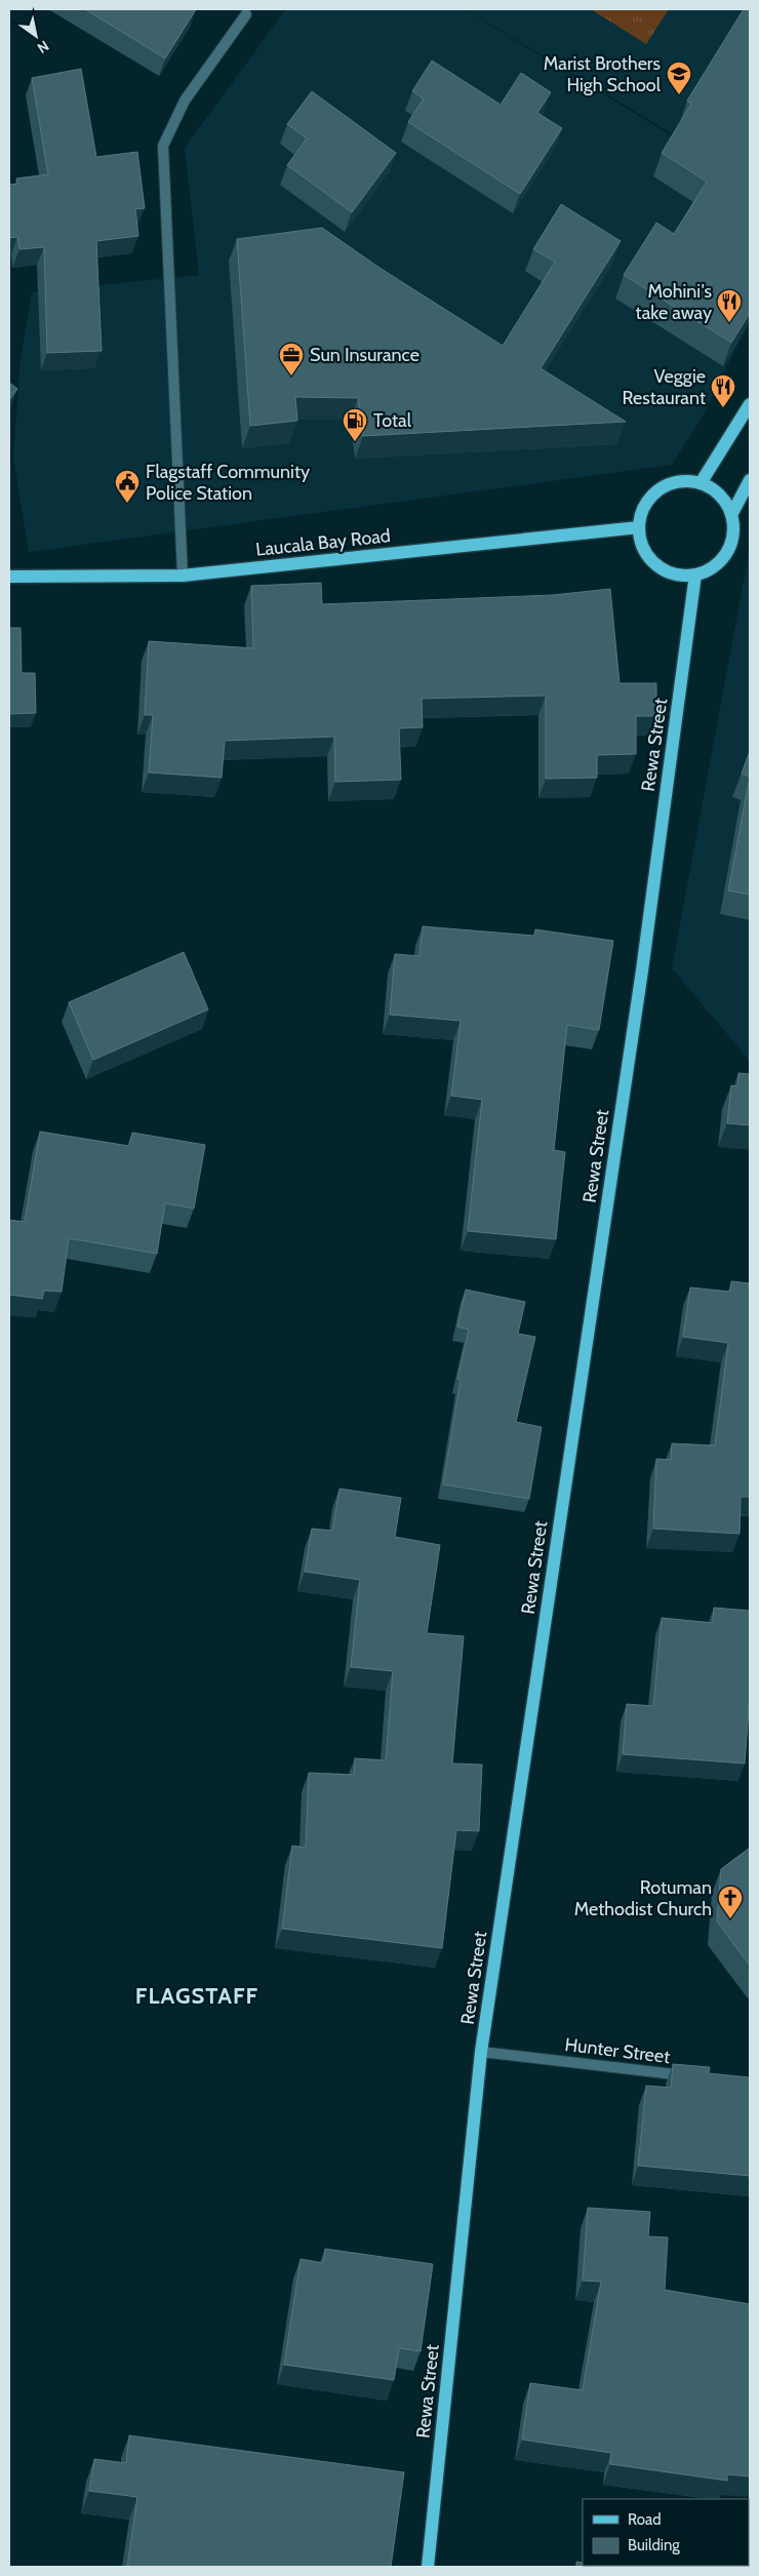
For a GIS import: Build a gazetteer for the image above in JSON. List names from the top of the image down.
{
  "streets": {
    "main road": ["Laucala Bay Road", "Rewa Street"],
    "street": ["Hunter Street"]
  },
  "crossings": [
    ["Laucala Bay Road", "Rewa Street"],
    ["Rewa Street", "Hunter Street"]
  ],
  "districts": ["FLAGSTAFF"],
  "places": {
    "school or university": ["Marist Brothers High School"],
    "restaurant": ["Mohini's take away", "Veggie Restaurant"],
    "office": ["Sun Insurance"],
    "fuel station": ["Total"],
    "public building": ["Flagstaff Community Police Station"],
    "church": ["Rotuman Methodist Church"]
  },
  "legend": ["Road", "Building"],
  "north": "bottom right"
}
